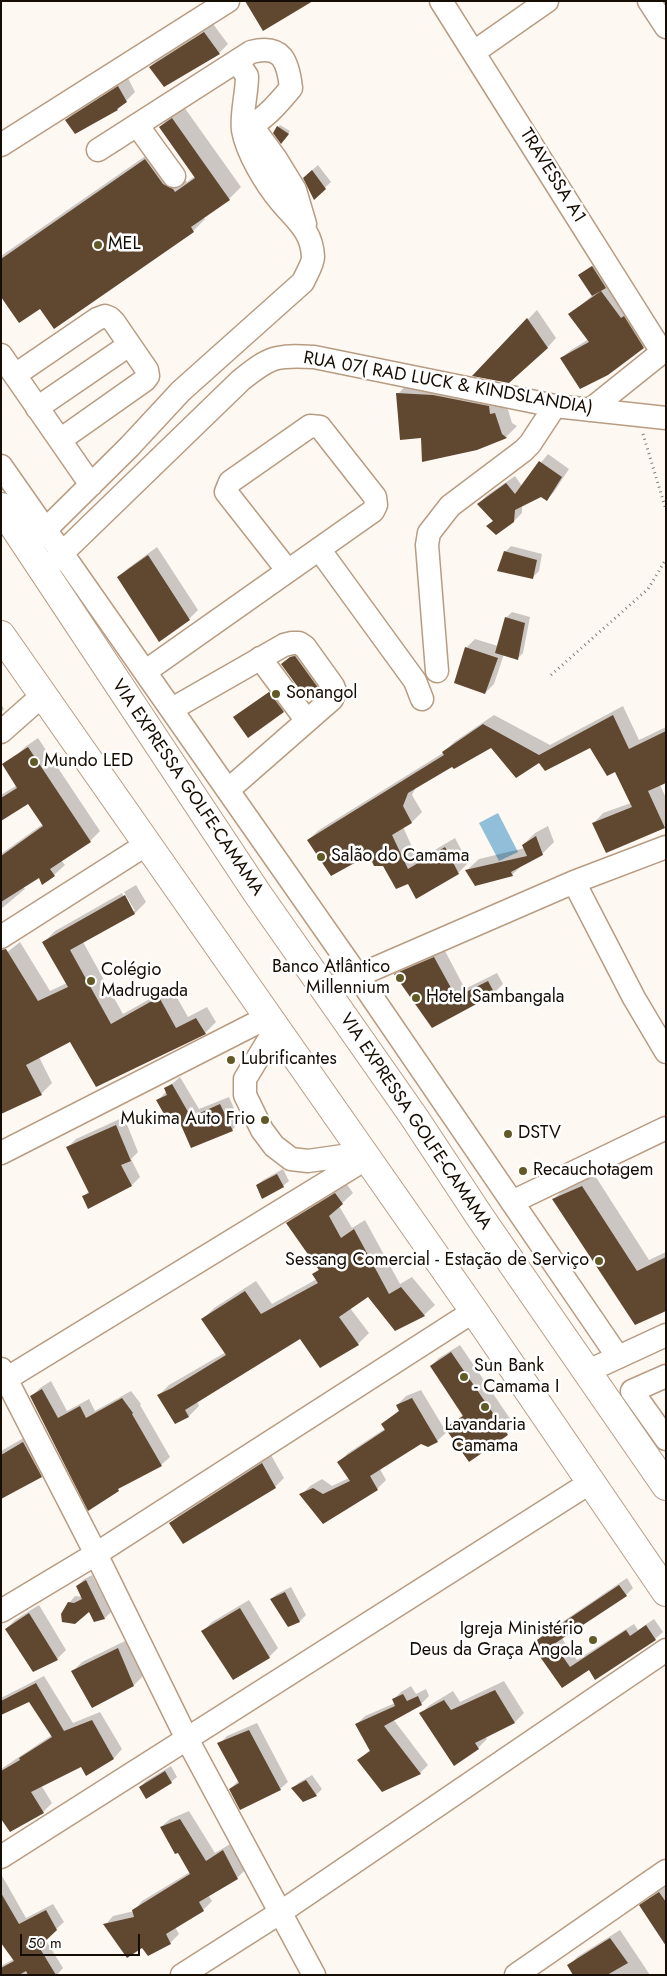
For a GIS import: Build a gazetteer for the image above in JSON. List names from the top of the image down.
{
  "streets": {
    "highway": ["VIA EXPRESSA GOLFE-CAMAMA"],
    "street": ["TRAVESSA A1", "RUA 07( RAD LUCK & KINDSLANDIA)"]
  },
  "crossings": [
    ["RUA 07( RAD LUCK & KINDSLANDIA)", "VIA EXPRESSA GOLFE-CAMAMA"]
  ],
  "places": [
    "MEL",
    "Sonangol",
    "Mundo LED",
    "Salão do Camama",
    "Banco Atlântico Millennium",
    "Colégio Madrugada",
    "Hotel Sambangala",
    "Lubrificantes",
    "Mukima Auto Frio",
    "DSTV",
    "Recauchotagem",
    "Sessang Comercial - Estação de Serviço",
    "Sun Bank - Camama I",
    "Lavandaria Camama",
    "Igreja Ministério Deus da Graça Angola"
  ],
  "scale_bar": "50 m"
}
